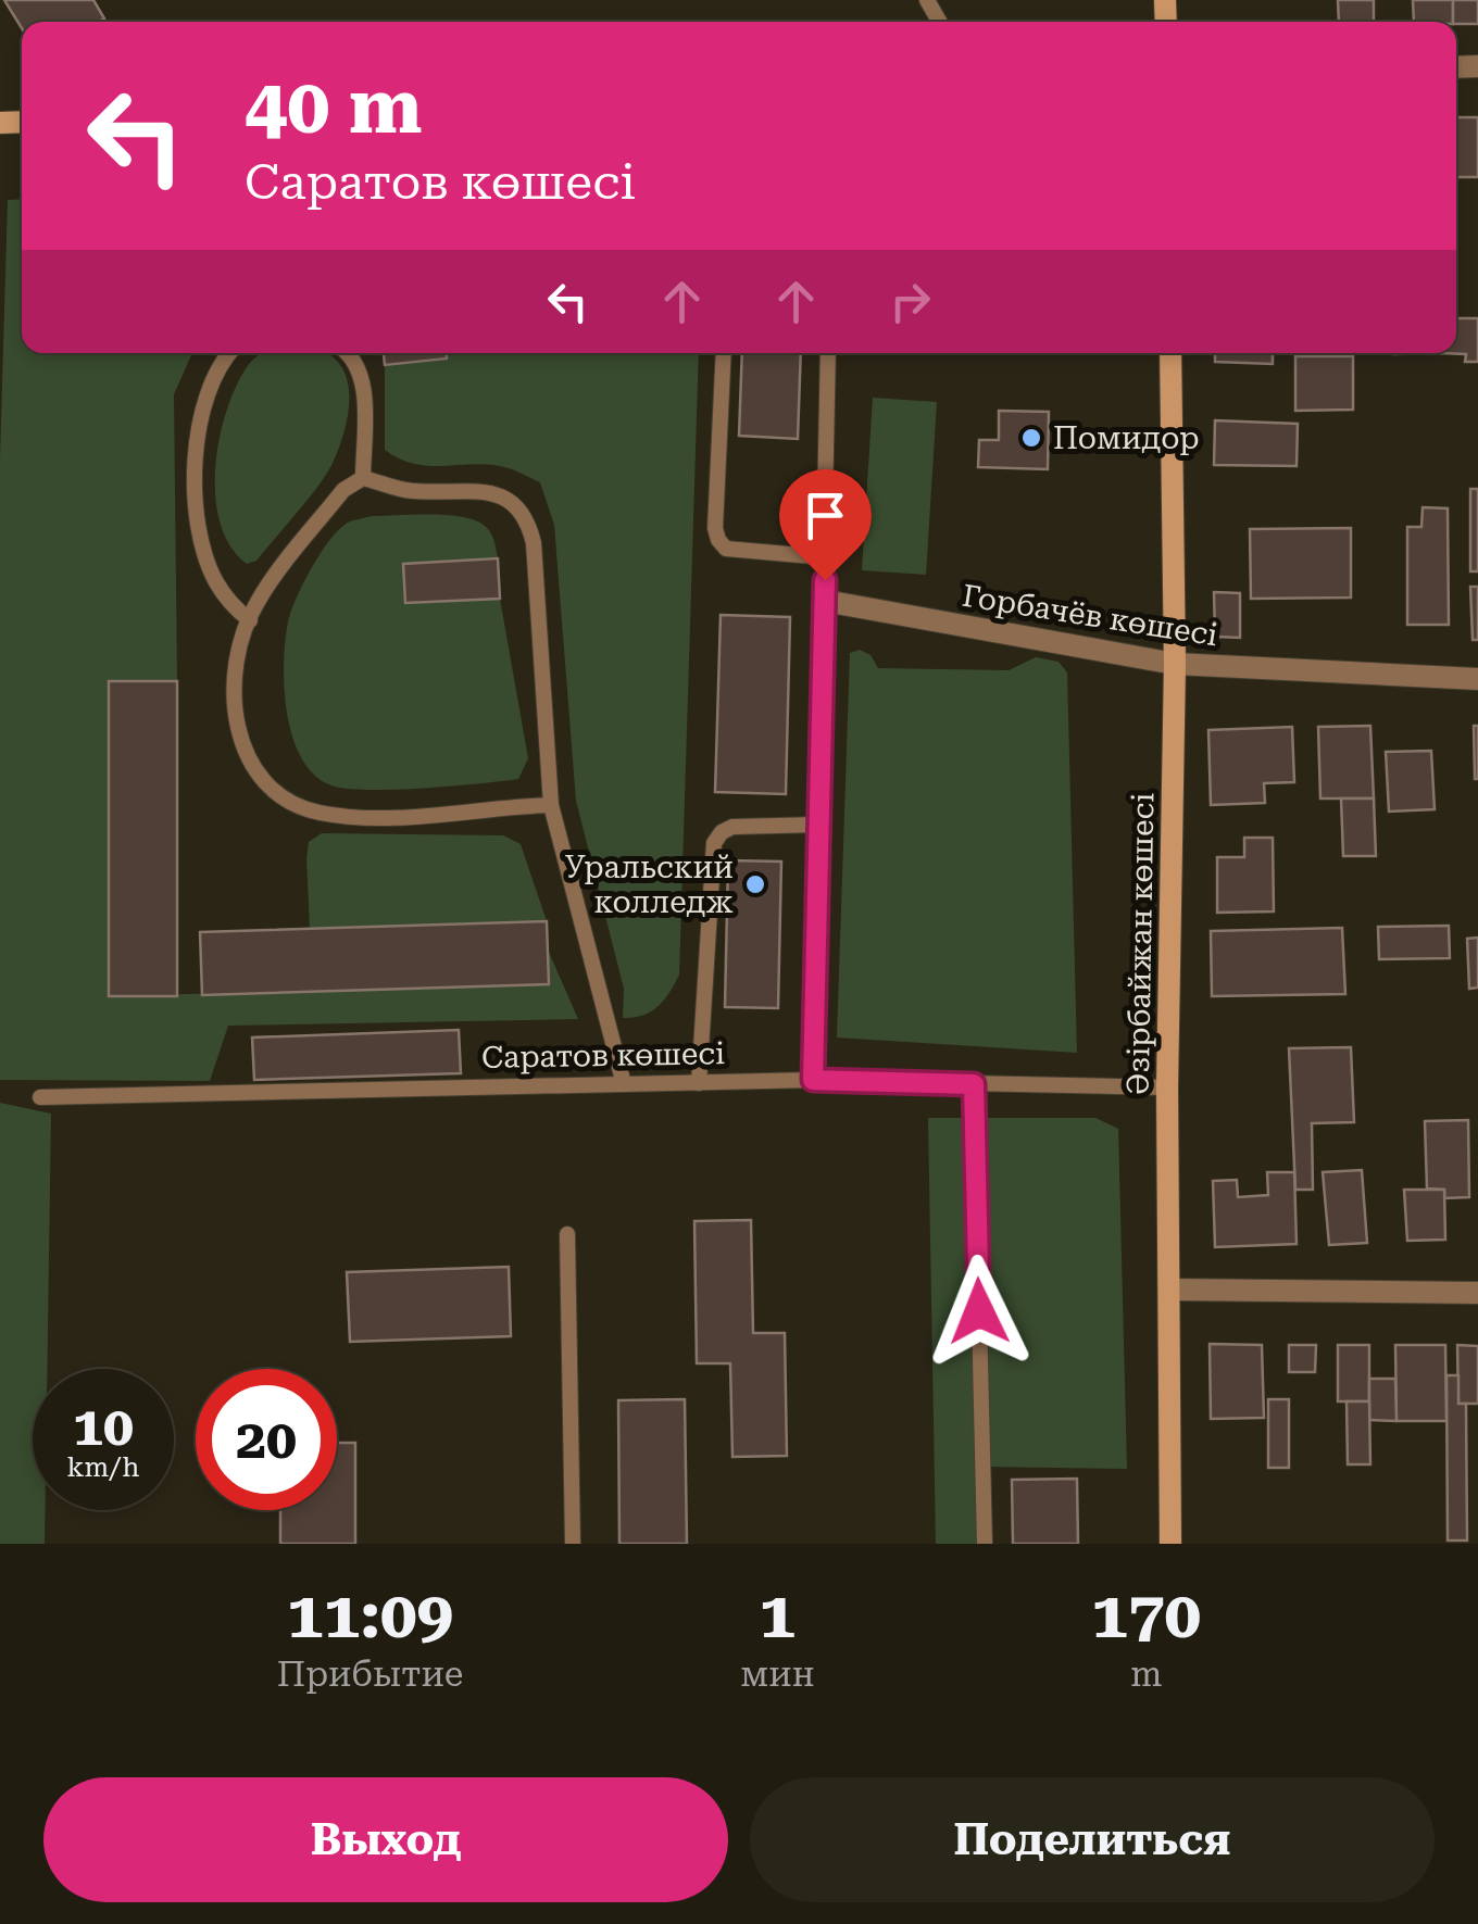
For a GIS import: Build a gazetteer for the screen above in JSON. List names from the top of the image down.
{
  "streets": {
    "main road": ["Әзірбайжан көшесі"],
    "street": ["Горбачёв көшесі"],
    "lane": ["Саратов көшесі"]
  },
  "crossings": [
    ["Горбачёв көшесі", "Әзірбайжан көшесі"],
    ["Әзірбайжан көшесі", "Саратов көшесі"]
  ],
  "places": ["Помидор", "Уральский колледж"],
  "page": {
    "turn": ["40 m", "Саратов көшесі"],
    "speed": "10 km/h",
    "limit": "20",
    "eta": [
      "11:09",
      "Прибытие",
      "1",
      "мин",
      "170",
      "m"
    ],
    "buttons": ["Выход", "Поделиться"]
  }
}
